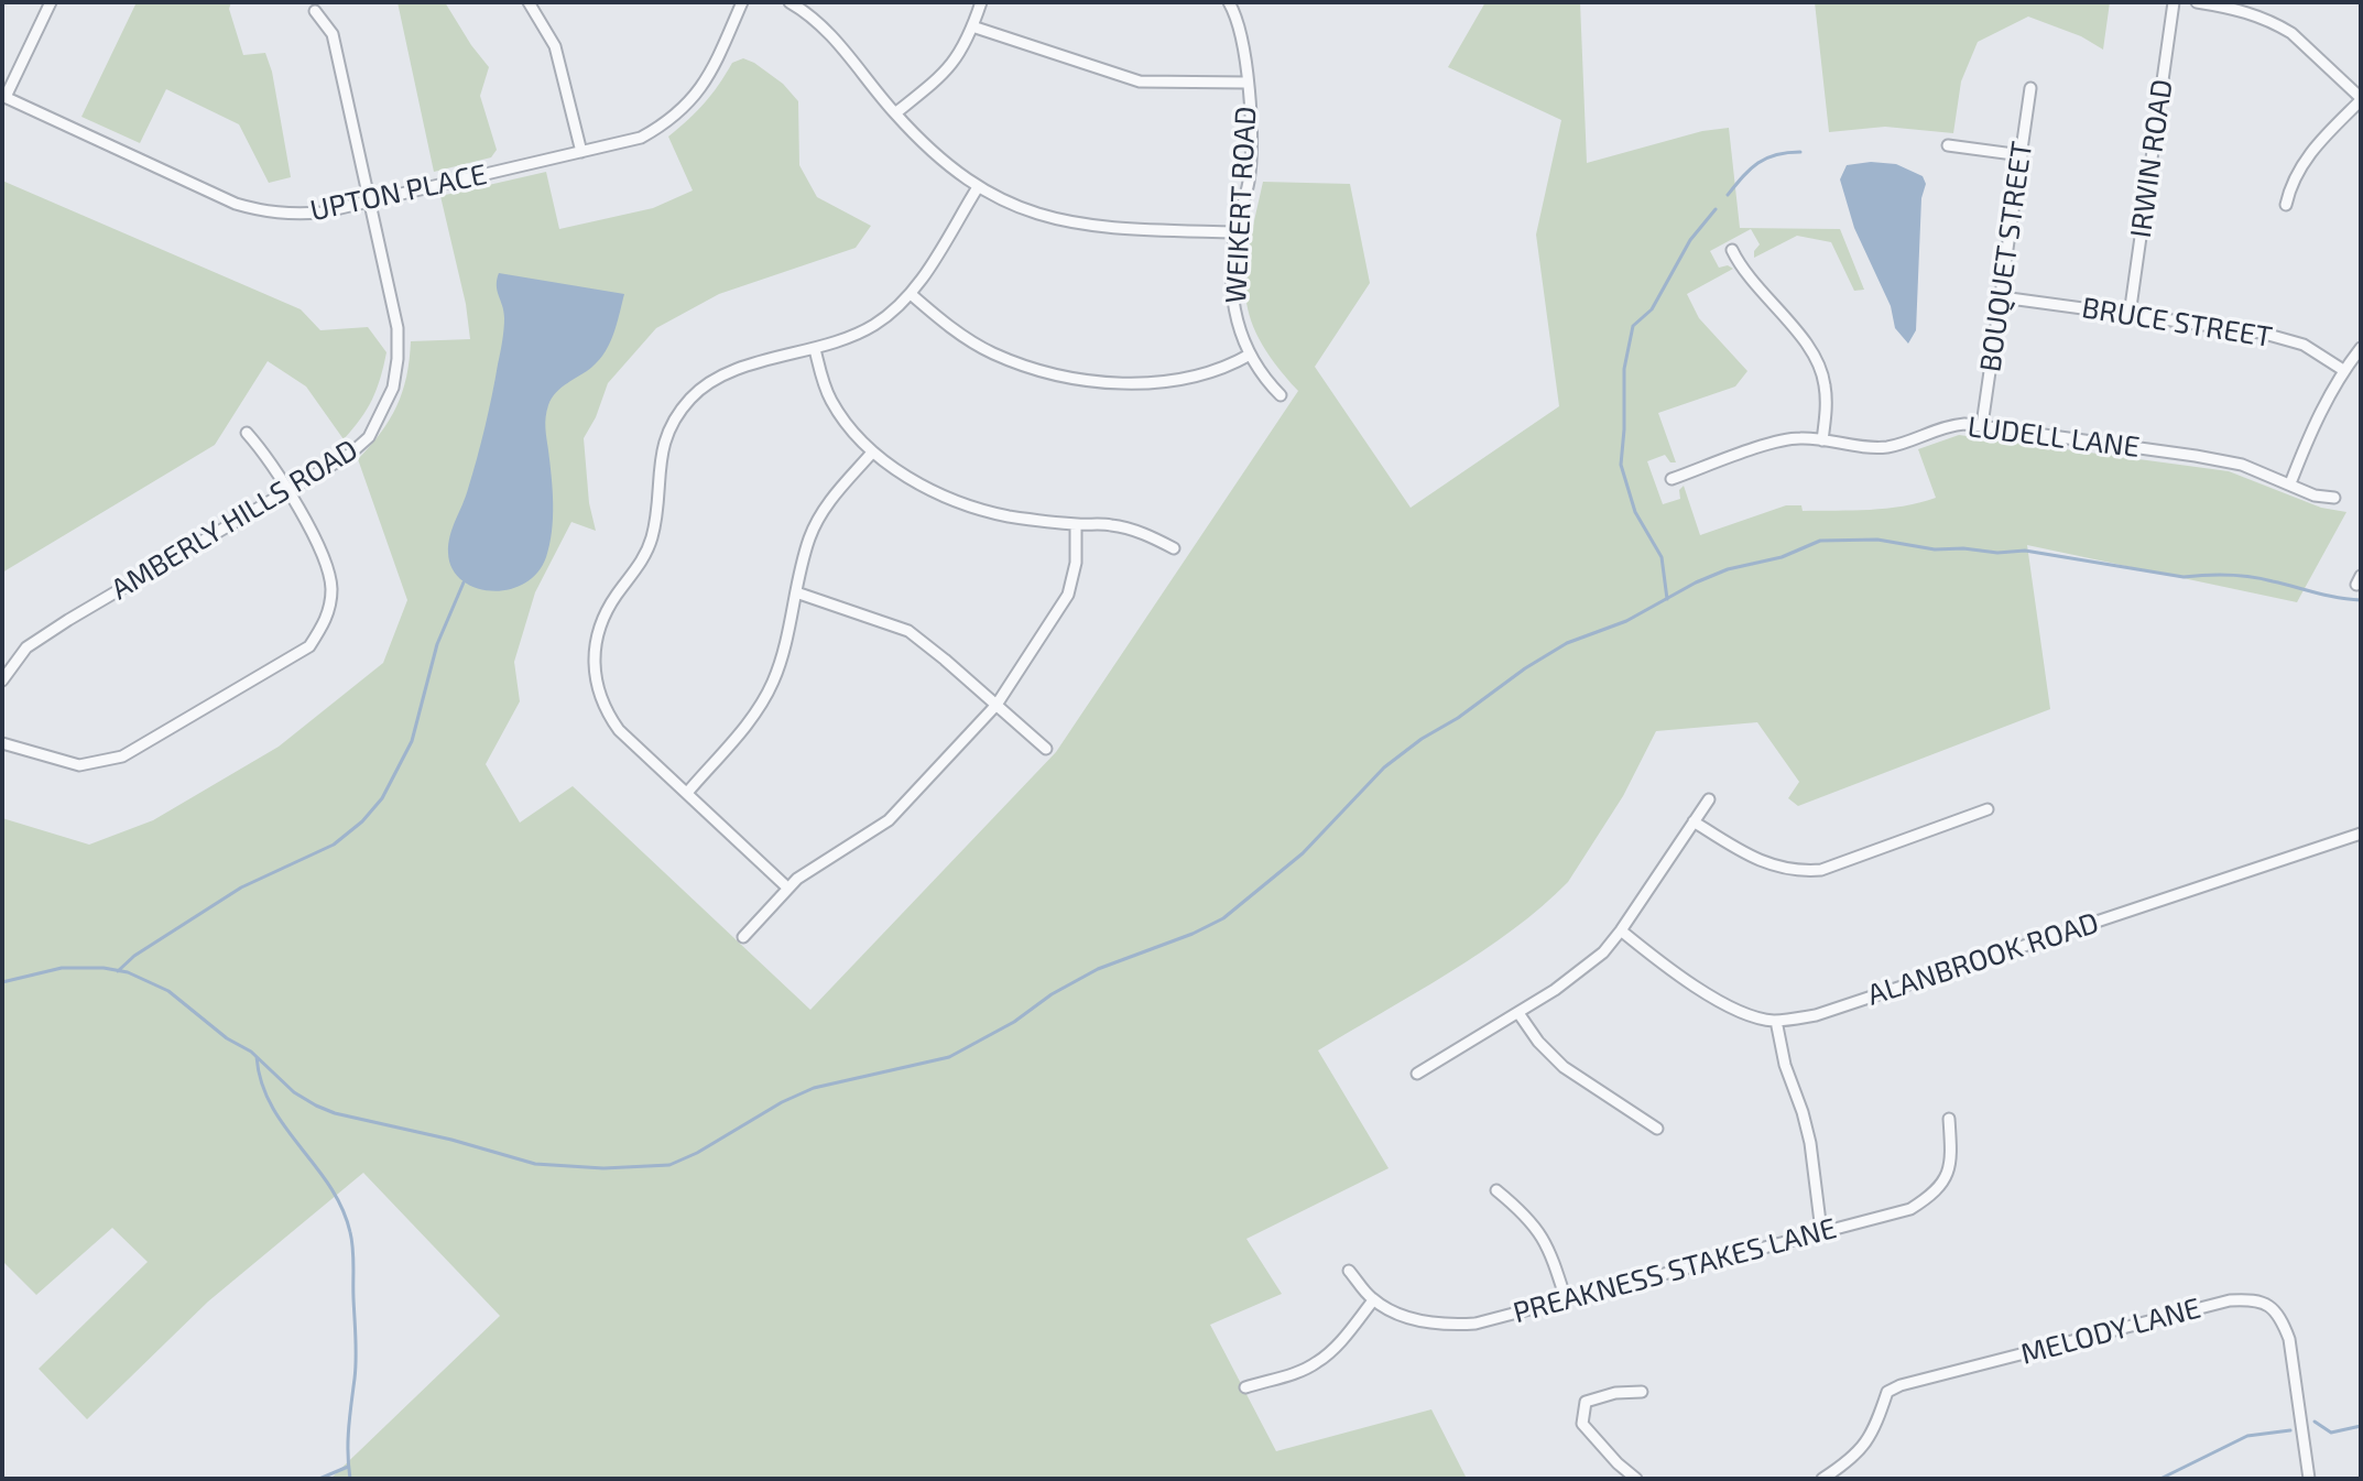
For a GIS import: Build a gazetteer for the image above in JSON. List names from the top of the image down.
{
  "streets": {
    "street": [
      "IRWIN ROAD",
      "UPTON PLACE",
      "WEIKERT ROAD",
      "BOUQUET STREET",
      "BRUCE STREET",
      "LUDELL LANE",
      "AMBERLY HILLS ROAD",
      "ALANBROOK ROAD",
      "PREAKNESS STAKES LANE",
      "MELODY LANE"
    ]
  },
  "crossings": [
    ["IRWIN ROAD", "BRUCE STREET"],
    ["UPTON PLACE", "AMBERLY HILLS ROAD"],
    ["BOUQUET STREET", "BRUCE STREET"],
    ["BOUQUET STREET", "LUDELL LANE"]
  ]
}
